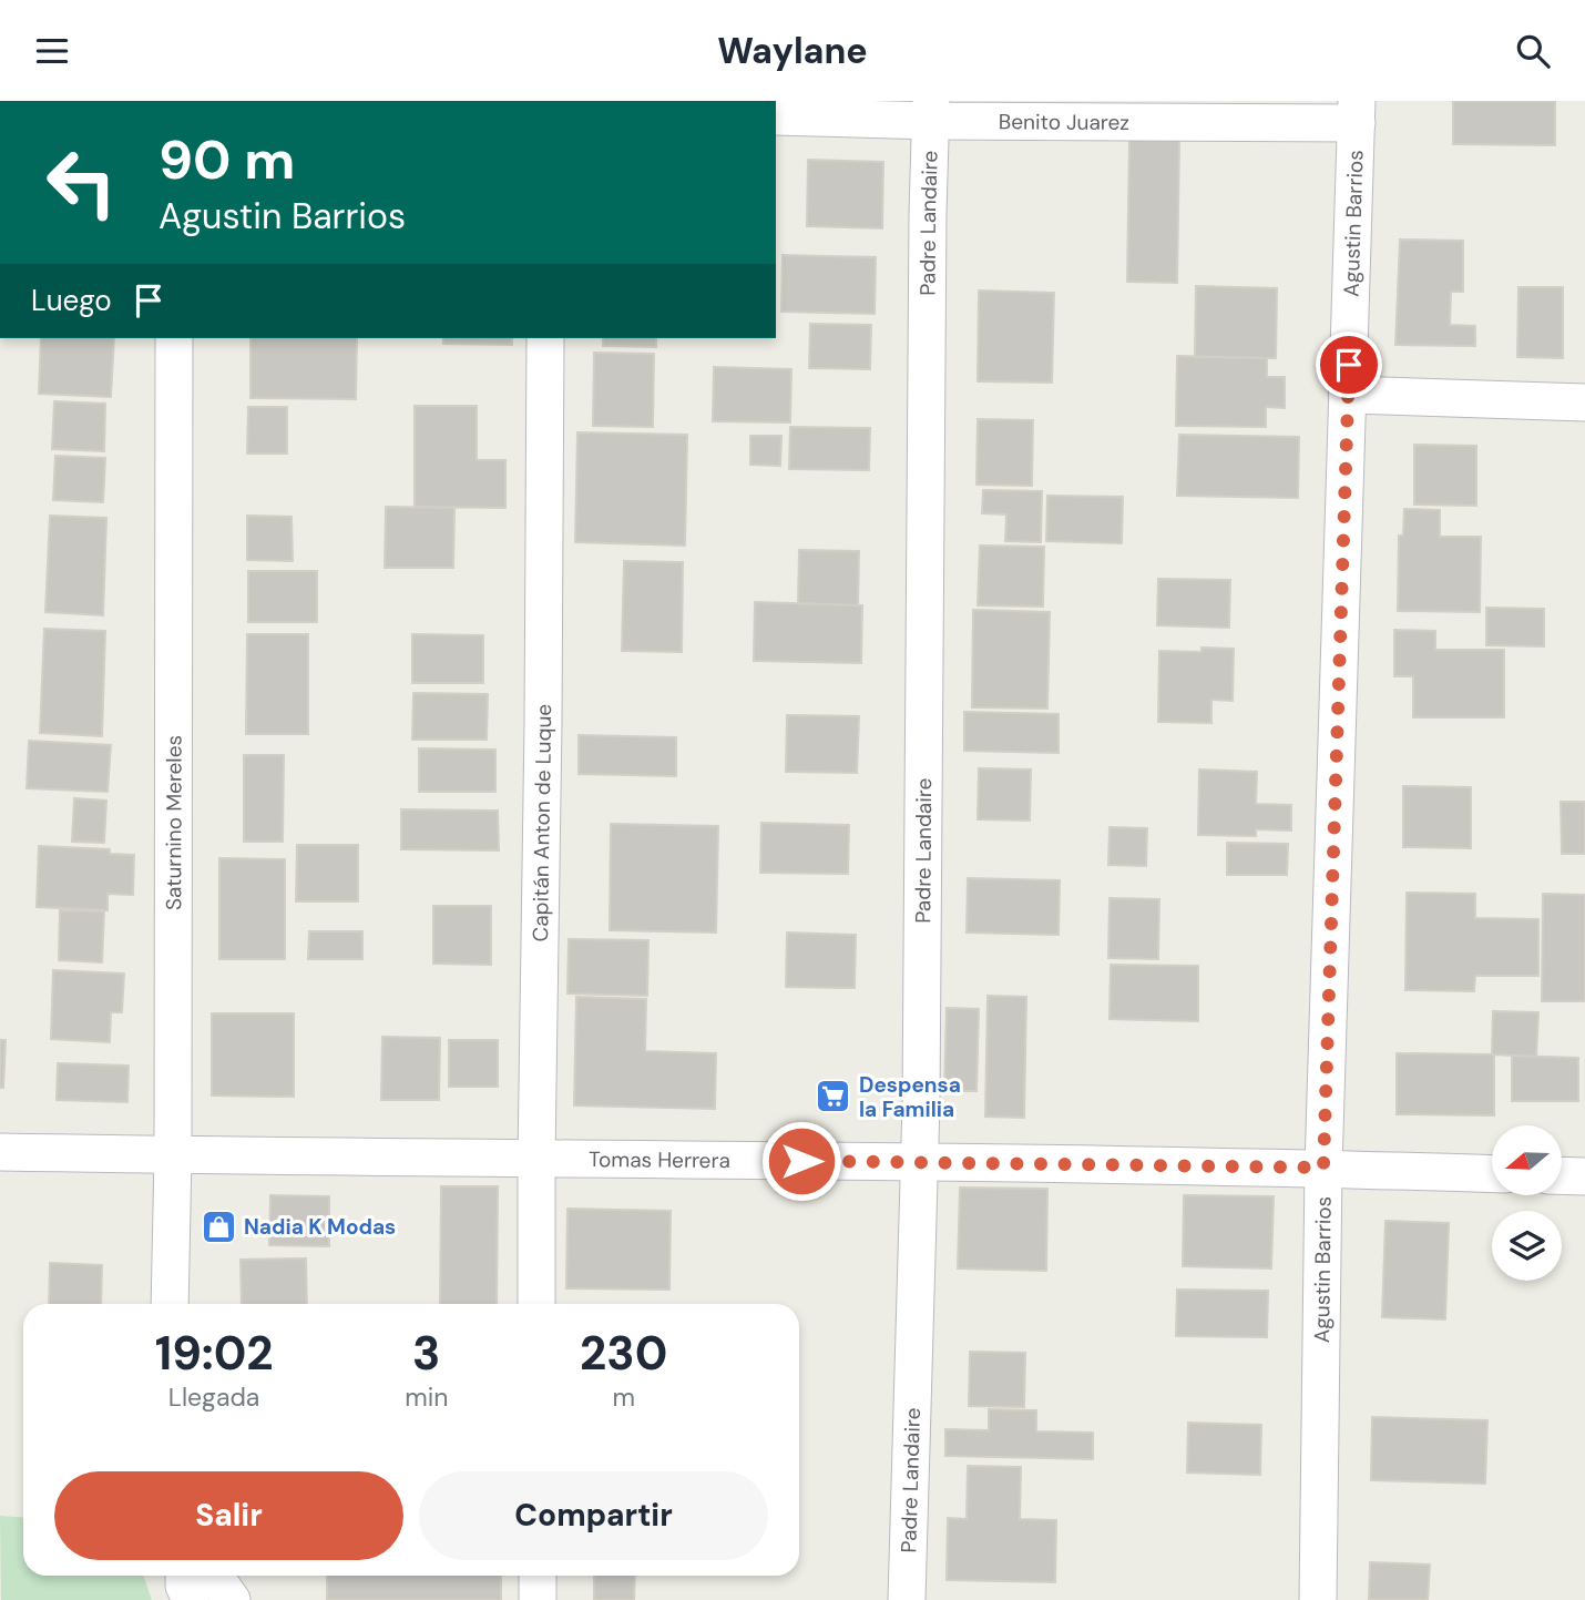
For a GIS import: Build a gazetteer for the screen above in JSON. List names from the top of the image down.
{
  "streets": {
    "street": [
      "Benito Juarez",
      "Padre Landaire",
      "Agustin Barrios",
      "Saturnino Mereles",
      "Capitán Anton de Luque",
      "Tomas Herrera"
    ]
  },
  "crossings": [
    ["Benito Juarez", "Padre Landaire"],
    ["Benito Juarez", "Agustin Barrios"],
    ["Padre Landaire", "Tomas Herrera"],
    ["Agustin Barrios", "Tomas Herrera"],
    ["Saturnino Mereles", "Tomas Herrera"],
    ["Capitán Anton de Luque", "Tomas Herrera"]
  ],
  "places": {
    "supermarket": ["Despensa la Familia"],
    "shop": ["Nadia K Modas"]
  },
  "north": "left",
  "page": {
    "header": "Waylane",
    "turn": ["90 m", "Agustin Barrios"],
    "then": "Luego",
    "eta": [
      "19:02",
      "Llegada",
      "3",
      "min",
      "230",
      "m"
    ],
    "buttons": ["Salir", "Compartir"]
  }
}
